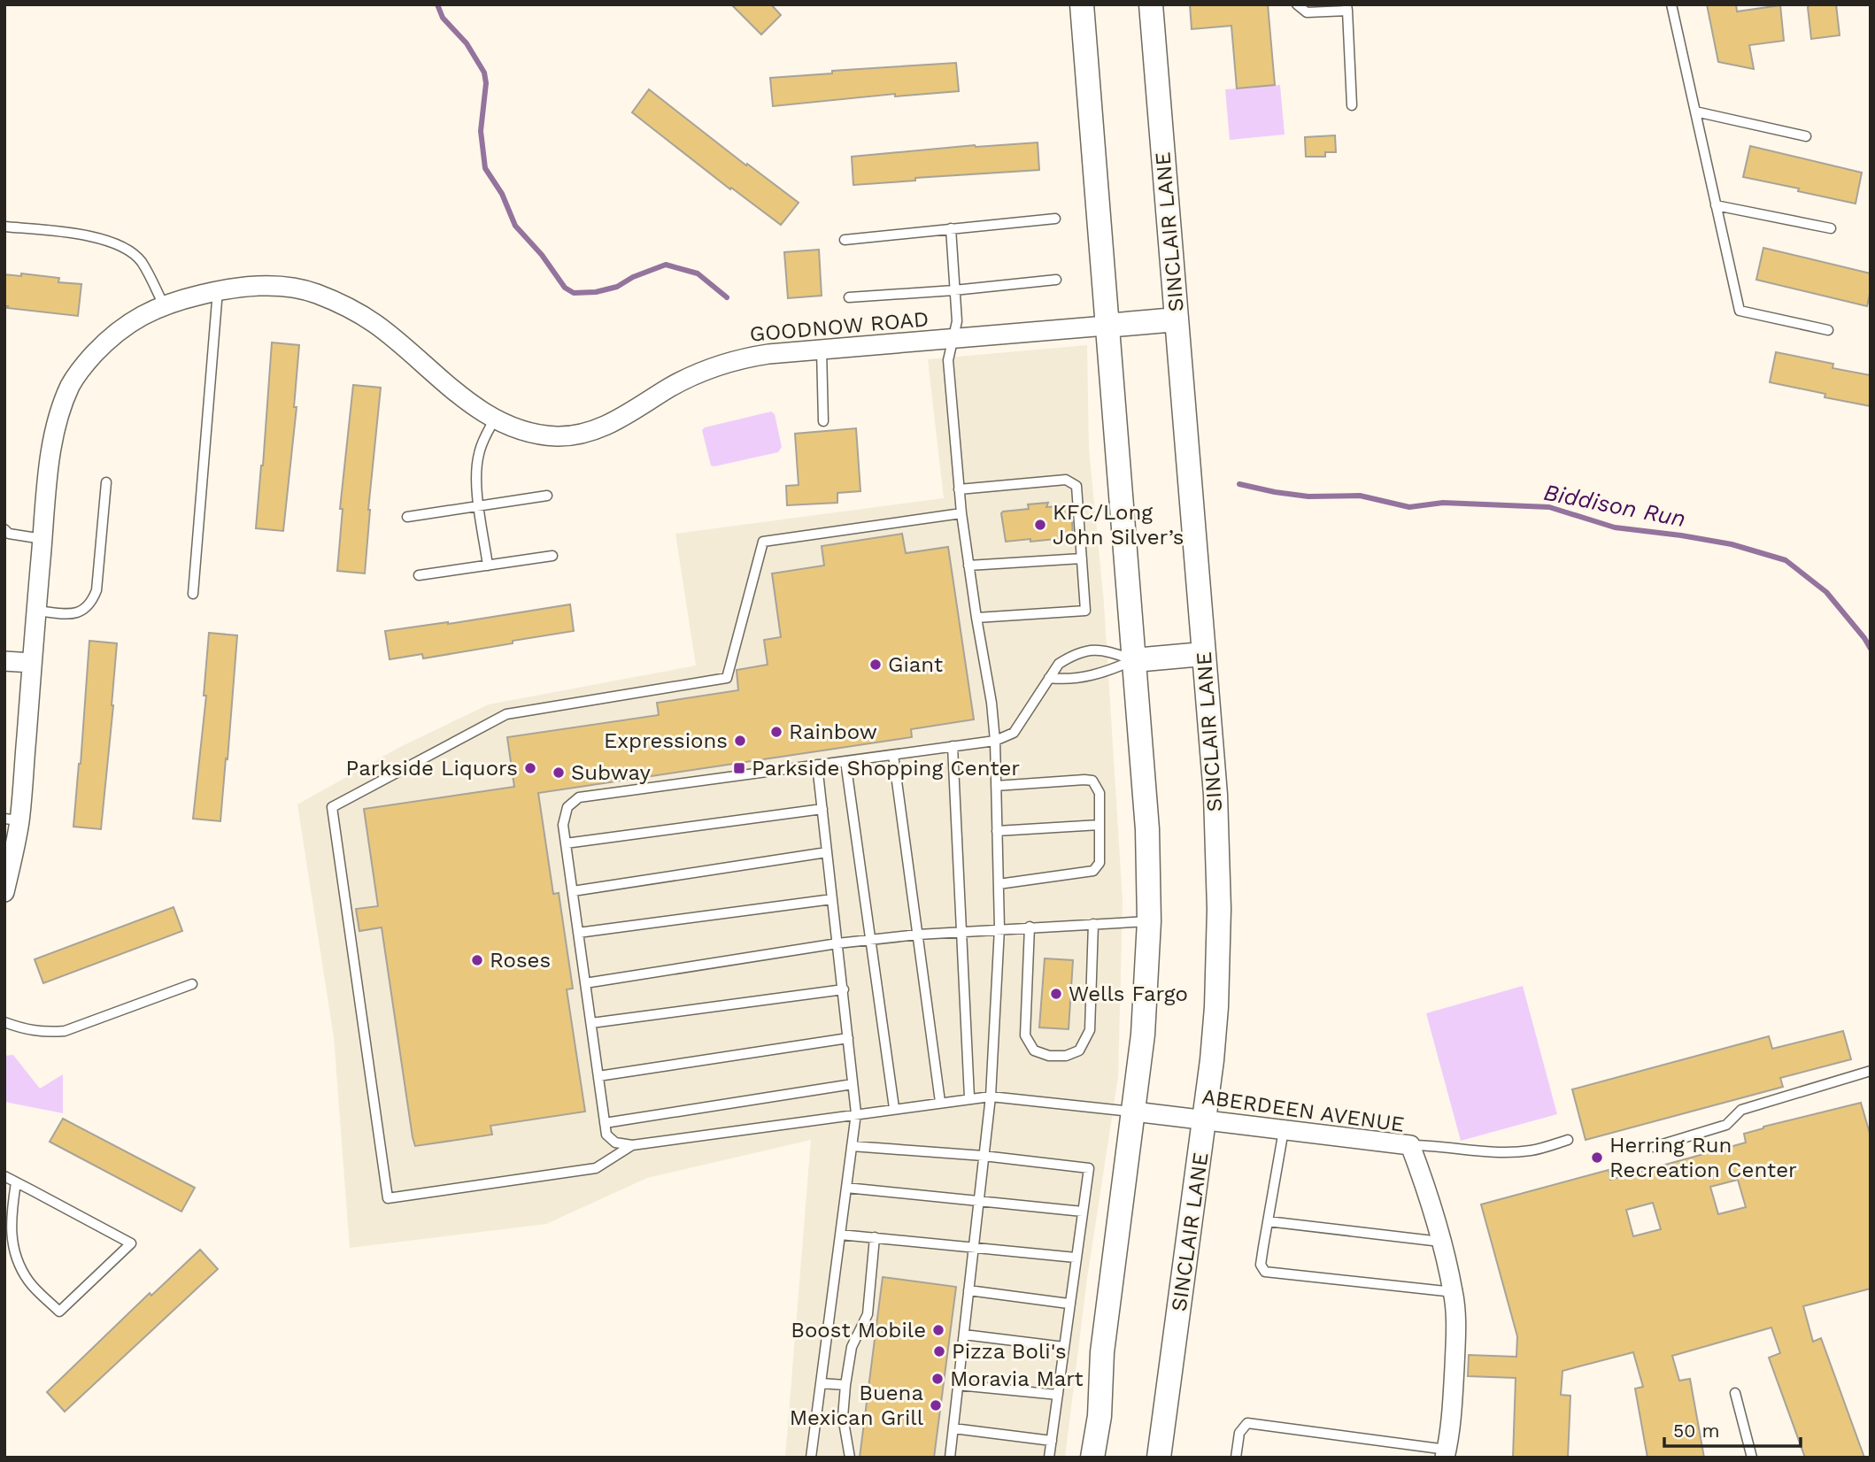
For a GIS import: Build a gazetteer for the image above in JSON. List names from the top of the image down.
{
  "streets": {
    "street": ["SINCLAIR LANE", "GOODNOW ROAD", "ABERDEEN AVENUE"]
  },
  "crossings": [
    ["SINCLAIR LANE", "ABERDEEN AVENUE"]
  ],
  "water": ["Biddison Run"],
  "places": {
    "other": [
      "KFC/Long John Silver’s",
      "Giant",
      "Rainbow",
      "Expressions",
      "Parkside Liquors",
      "Subway",
      "Roses",
      "Wells Fargo",
      "Herring Run Recreation Center",
      "Boost Mobile",
      "Pizza Boli's",
      "Moravia Mart",
      "Buena Mexican Grill"
    ],
    "transit": ["Parkside Shopping Center"]
  },
  "scale_bar": "50 m"
}
